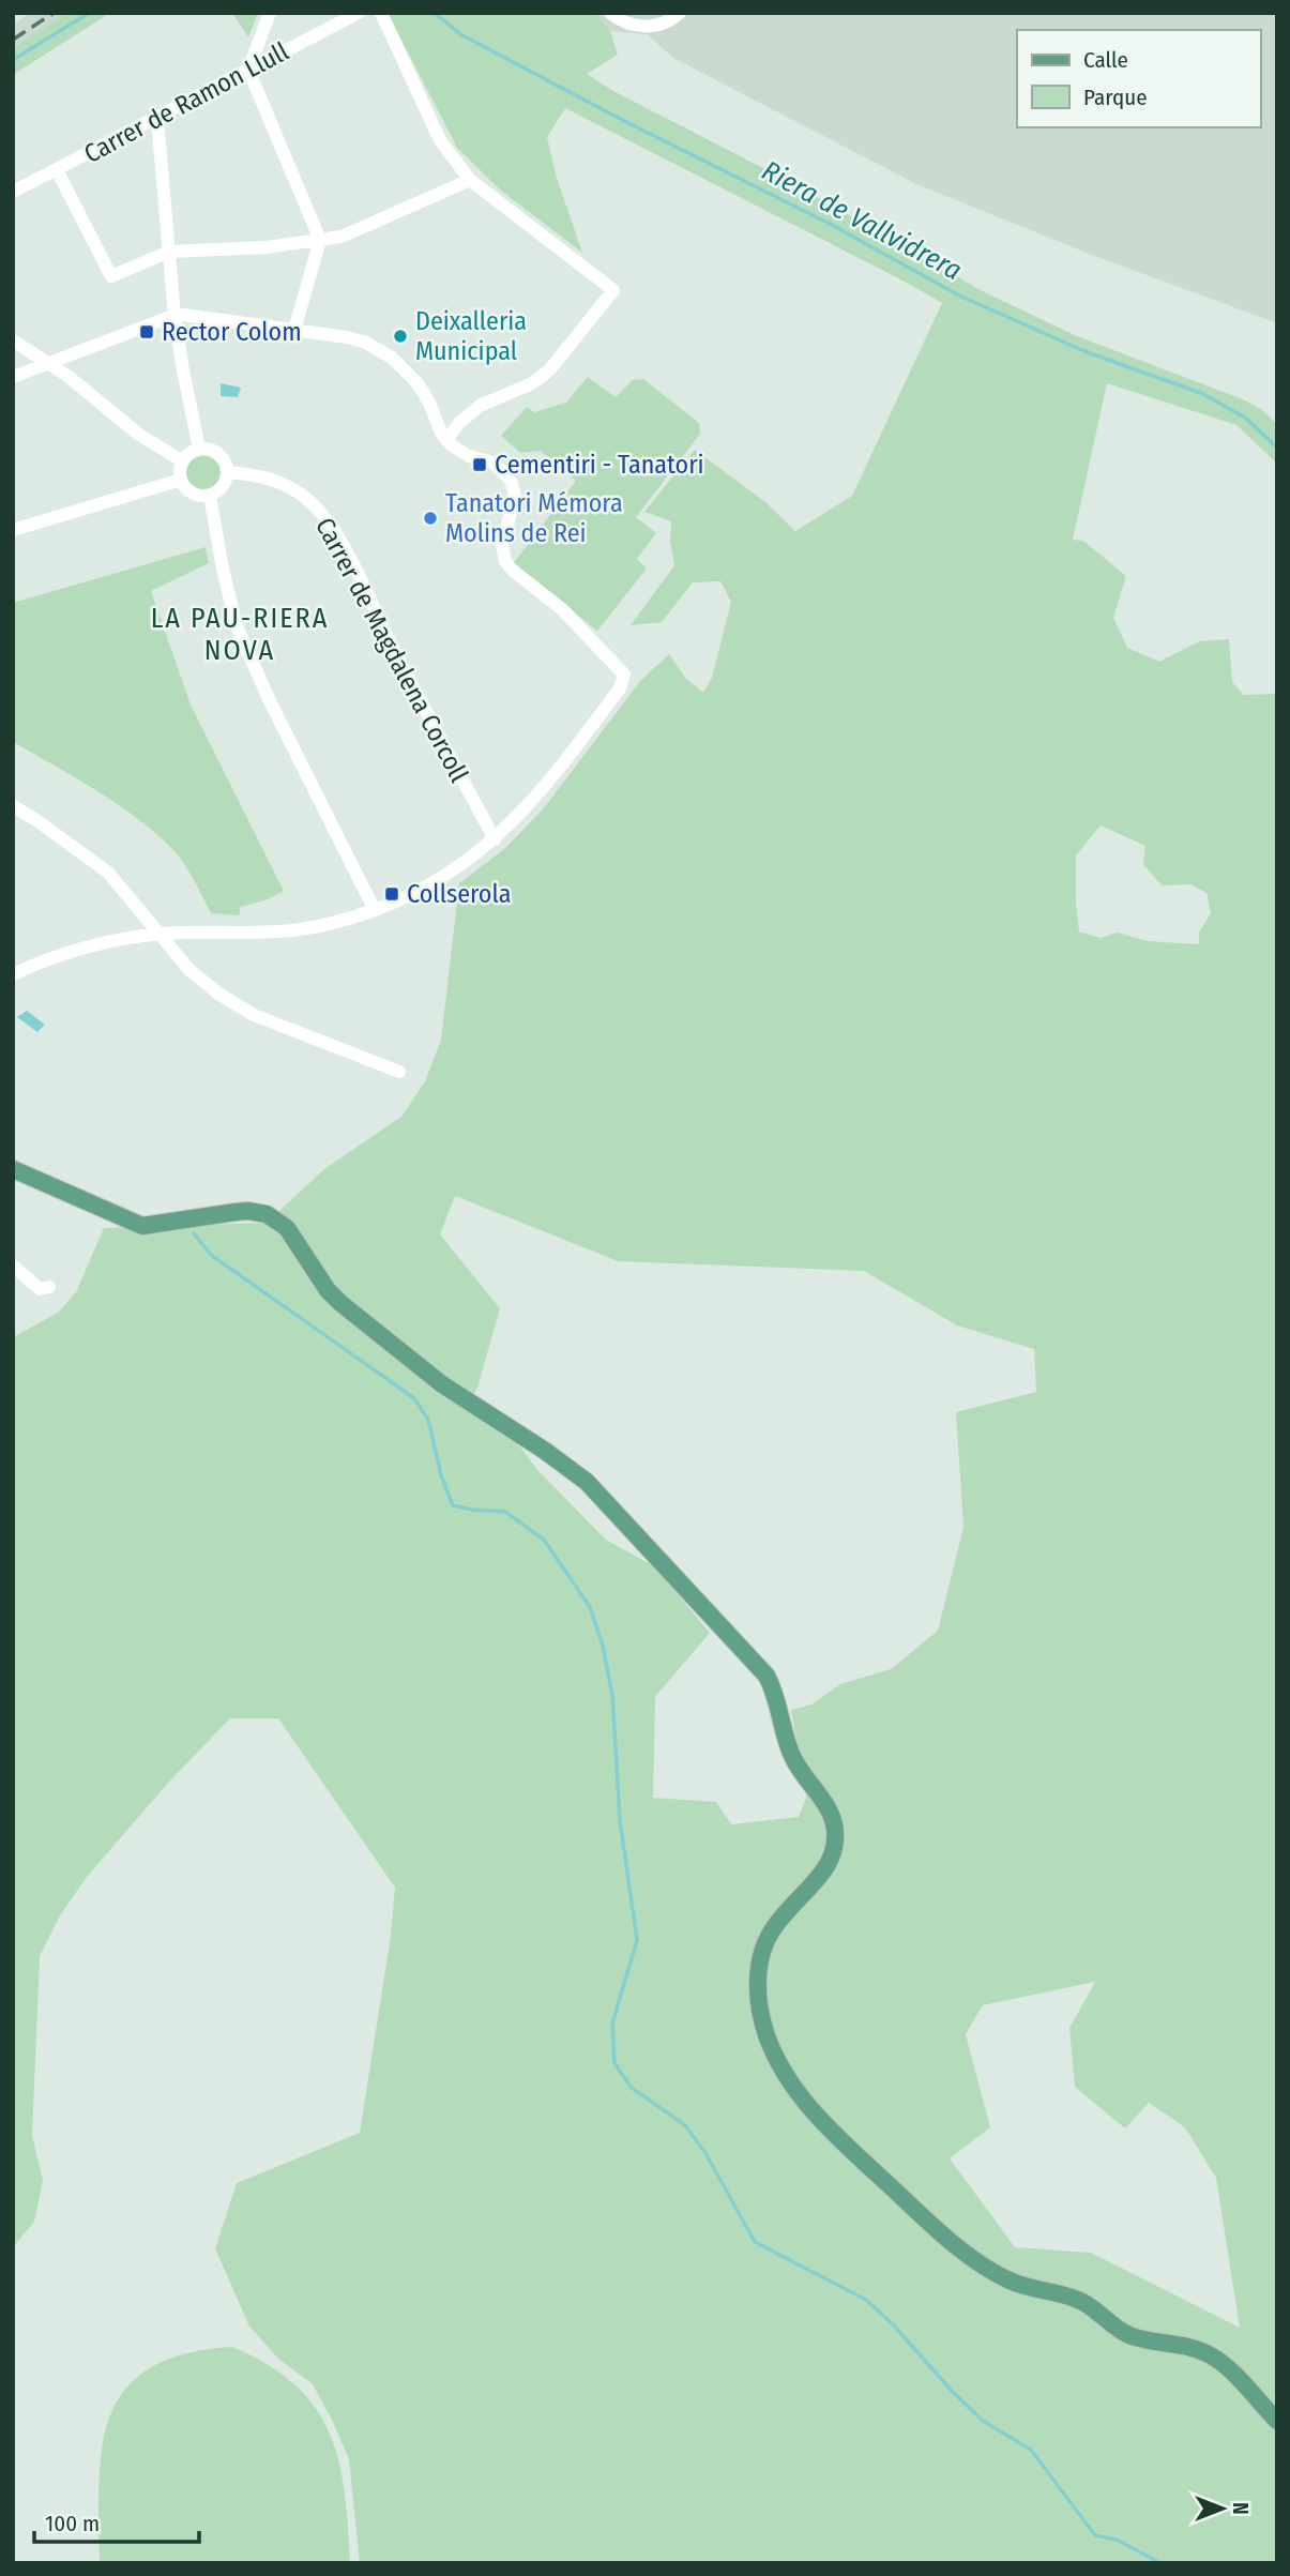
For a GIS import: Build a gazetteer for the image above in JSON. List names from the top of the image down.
{
  "streets": {
    "street": ["Carrer de Ramon Llull", "Carrer de Magdalena Corcoll"]
  },
  "districts": ["LA PAU-RIERA NOVA"],
  "water": ["Riera de Vallvidrera"],
  "places": {
    "transit": ["Rector Colom", "Cementiri - Tanatori", "Collserola"],
    "other": ["Deixalleria Municipal", "Tanatori Mémora Molins de Rei"]
  },
  "legend": ["Calle", "Parque"],
  "scale_bar": "100 m",
  "north": "right"
}
